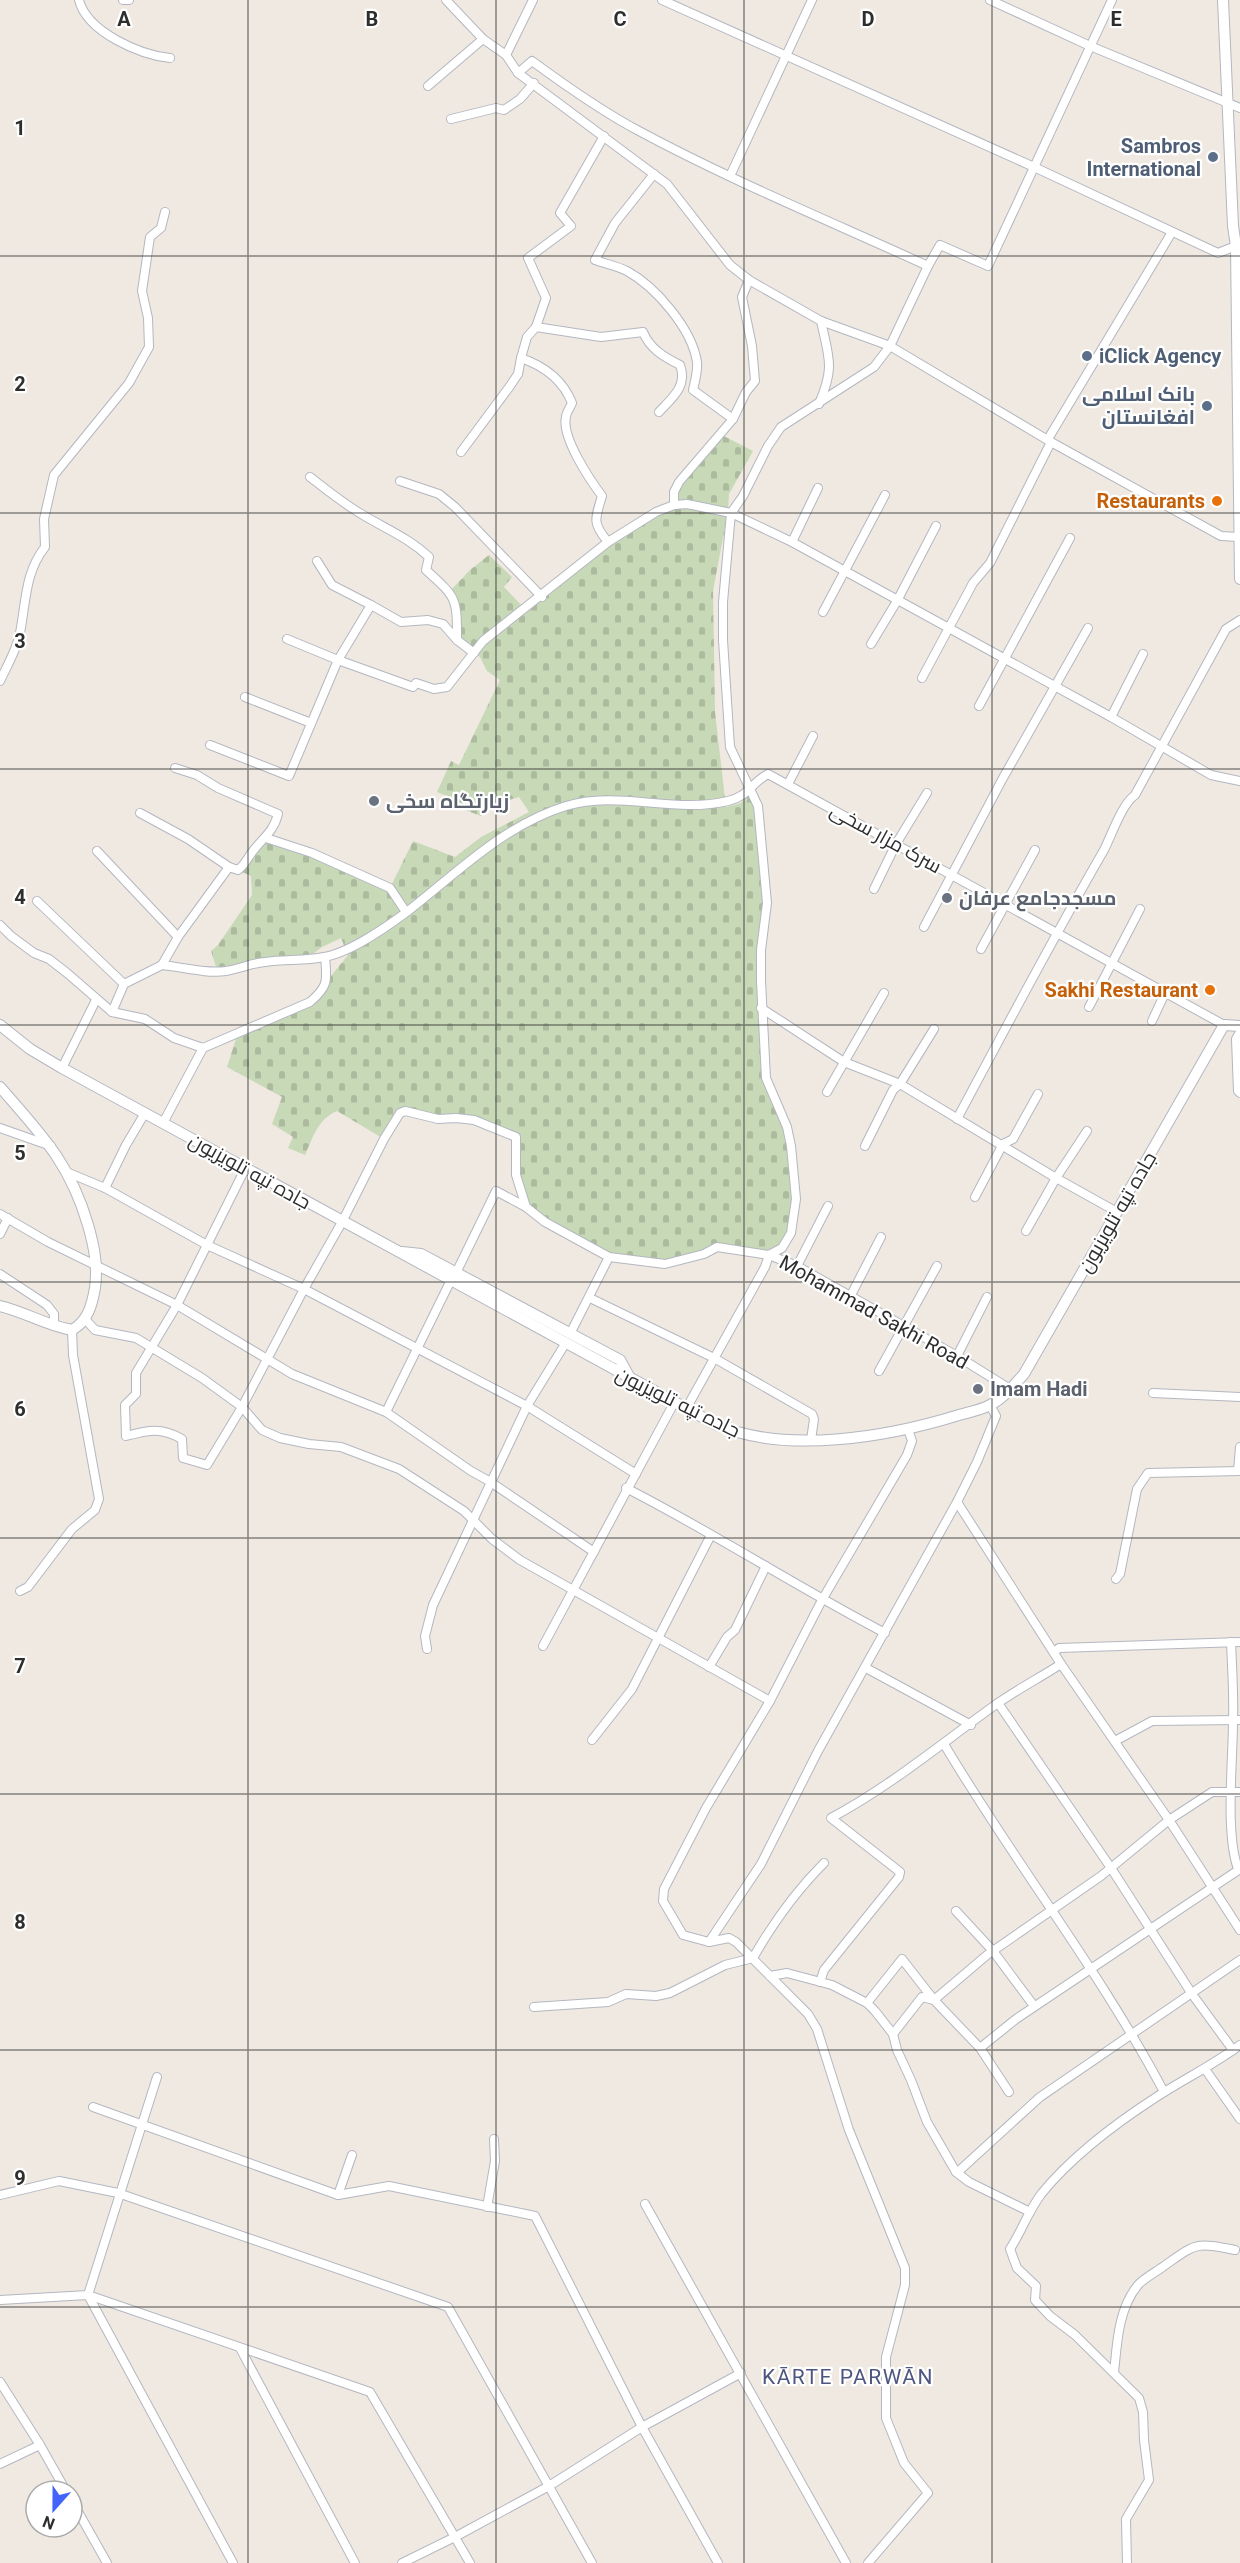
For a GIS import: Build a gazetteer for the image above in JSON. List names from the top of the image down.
{
  "streets": {
    "street": ["سرک مزار سخی", "جاده تپه تلویزیون", "Mohammad Sakhi Road"]
  },
  "crossings": [
    ["سرک مزار سخی", "جاده تپه تلویزیون"],
    ["جاده تپه تلویزیون", "Mohammad Sakhi Road"]
  ],
  "districts": ["KĀRTE PARWĀN"],
  "places": [
    "Sambros International",
    "iClick Agency",
    "بانک اسلامی افغانستان",
    "Restaurants",
    "زیارتگاه سخی",
    "مسجدجامع عرفان",
    "Sakhi Restaurant",
    "Imam Hadi"
  ],
  "north": "bottom",
  "grid": {
    "columns": [
      "A",
      "B",
      "C",
      "D",
      "E"
    ],
    "rows": [
      "1",
      "2",
      "3",
      "4",
      "5",
      "6",
      "7",
      "8",
      "9"
    ]
  }
}
